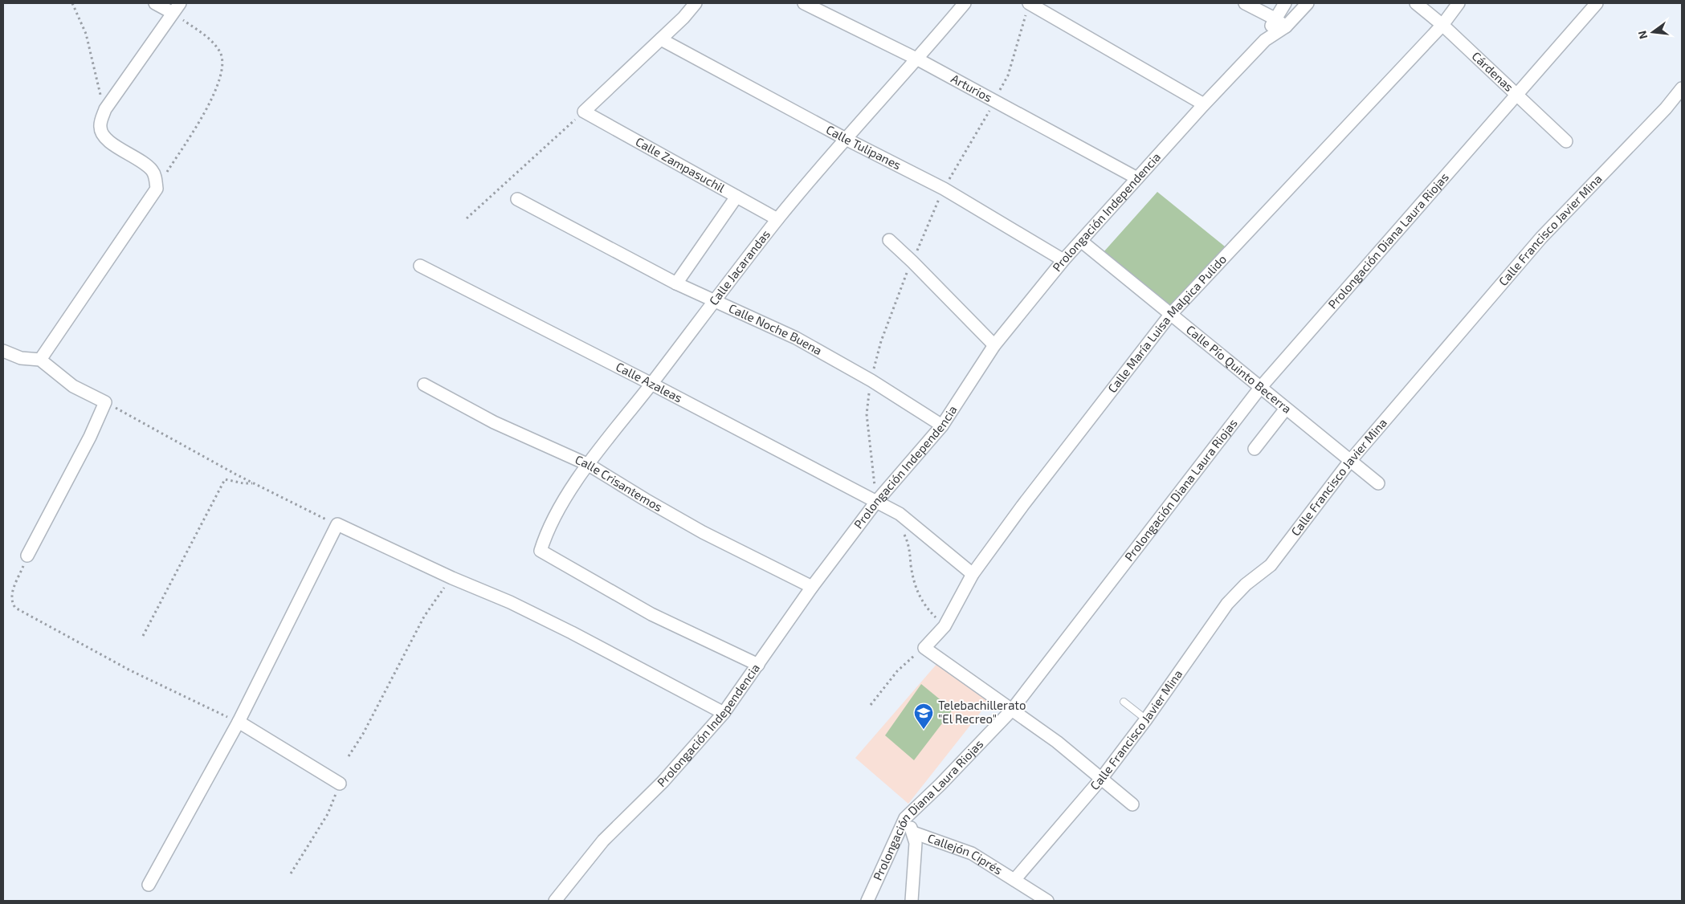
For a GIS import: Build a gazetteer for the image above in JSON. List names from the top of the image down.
{
  "streets": {
    "street": [
      "Cárdenas",
      "Arturios",
      "Calle Tulipanes",
      "Calle Zampasuchil",
      "Prolongación Independencia",
      "Calle Francisco Javier Mina",
      "Prolongación Diana Laura Riojas",
      "Calle Jacarandas",
      "Calle María Luisa Malpica Pulido",
      "Calle Noche Buena",
      "Calle Pío Quinto Becerra",
      "Calle Azaleas",
      "Calle Crisantemos",
      "Callejón Ciprés"
    ]
  },
  "crossings": [
    ["Cárdenas", "Prolongación Diana Laura Riojas"],
    ["Cárdenas", "Calle María Luisa Malpica Pulido"],
    ["Arturios", "Prolongación Independencia"],
    ["Arturios", "Calle Jacarandas"],
    ["Calle Tulipanes", "Prolongación Independencia"],
    ["Calle Tulipanes", "Calle Jacarandas"],
    ["Calle Zampasuchil", "Calle Jacarandas"],
    ["Prolongación Independencia", "Calle Jacarandas"],
    ["Prolongación Independencia", "Calle Noche Buena"],
    ["Prolongación Independencia", "Calle Pío Quinto Becerra"],
    ["Prolongación Independencia", "Calle Azaleas"],
    ["Prolongación Independencia", "Calle Crisantemos"],
    ["Calle Francisco Javier Mina", "Calle Pío Quinto Becerra"],
    ["Calle Francisco Javier Mina", "Callejón Ciprés"],
    ["Prolongación Diana Laura Riojas", "Calle Pío Quinto Becerra"],
    ["Calle Jacarandas", "Calle Noche Buena"],
    ["Calle Jacarandas", "Calle Azaleas"],
    ["Calle Jacarandas", "Calle Crisantemos"],
    ["Calle María Luisa Malpica Pulido", "Calle Pío Quinto Becerra"],
    ["Calle María Luisa Malpica Pulido", "Calle Azaleas"]
  ],
  "places": {
    "school or university": ["Telebachillerato \"El Recreo\""]
  },
  "north": "left"
}
